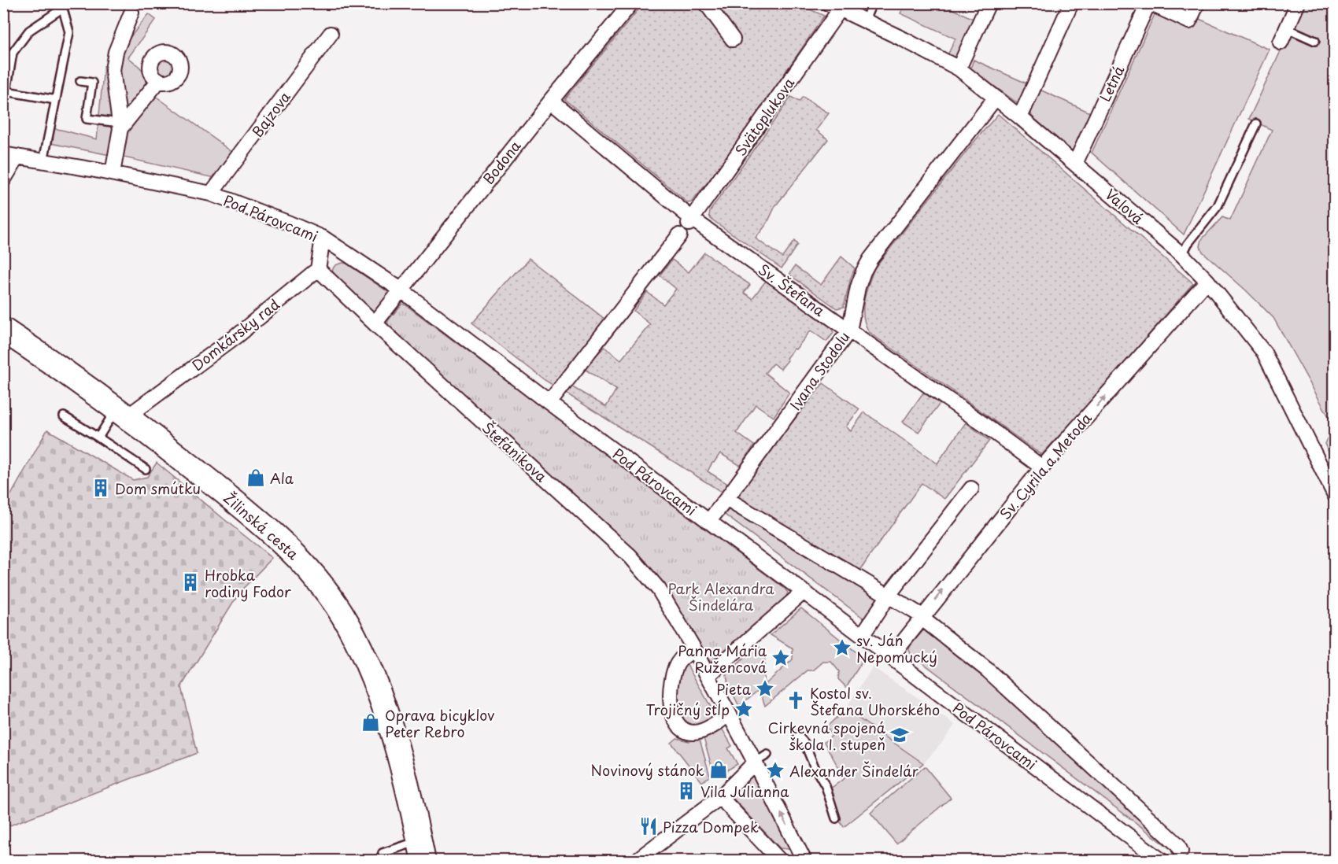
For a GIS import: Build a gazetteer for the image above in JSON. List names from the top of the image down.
{
  "streets": {
    "main road": ["Žilinská cesta"],
    "street": [
      "Letná",
      "Bajzova",
      "Svätoplukova",
      "Bodona",
      "Valová",
      "Pod Párovcami",
      "Sv. Štefana",
      "Domkársky rad",
      "Ivana Stodolu",
      "Štefánikova",
      "Sv. Cyrila a Metoda"
    ]
  },
  "crossings": [
    ["Letná", "Valová"],
    ["Bajzova", "Pod Párovcami"],
    ["Svätoplukova", "Valová"],
    ["Svätoplukova", "Sv. Štefana"],
    ["Bodona", "Pod Párovcami"],
    ["Bodona", "Sv. Štefana"],
    ["Bodona", "Štefánikova"],
    ["Valová", "Ivana Stodolu"],
    ["Valová", "Sv. Cyrila a Metoda"],
    ["Pod Párovcami", "Ivana Stodolu"],
    ["Pod Párovcami", "Sv. Cyrila a Metoda"],
    ["Sv. Štefana", "Ivana Stodolu"],
    ["Sv. Štefana", "Sv. Cyrila a Metoda"],
    ["Domkársky rad", "Štefánikova"],
    ["Domkársky rad", "Žilinská cesta"]
  ],
  "one_way": ["Sv. Cyrila a Metoda"],
  "parks": ["Park Alexandra Šindelára"],
  "places": {
    "shop": ["Ala", "Oprava bicyklov Peter Rebro", "Novinový stánok"],
    "building": ["Dom smútku", "Hrobka rodiny Fodor", "Vila Julianna"],
    "place": [
      "sv. Ján Nepomucký",
      "Panna Mária Ružencová",
      "Pieta",
      "Trojičný stĺp",
      "Alexander Šindelár"
    ],
    "church": ["Kostol sv. Štefana Uhorského"],
    "school or university": ["Cirkevná spojená škola I. stupeň"],
    "restaurant": ["Pizza Dompek"]
  }
}
